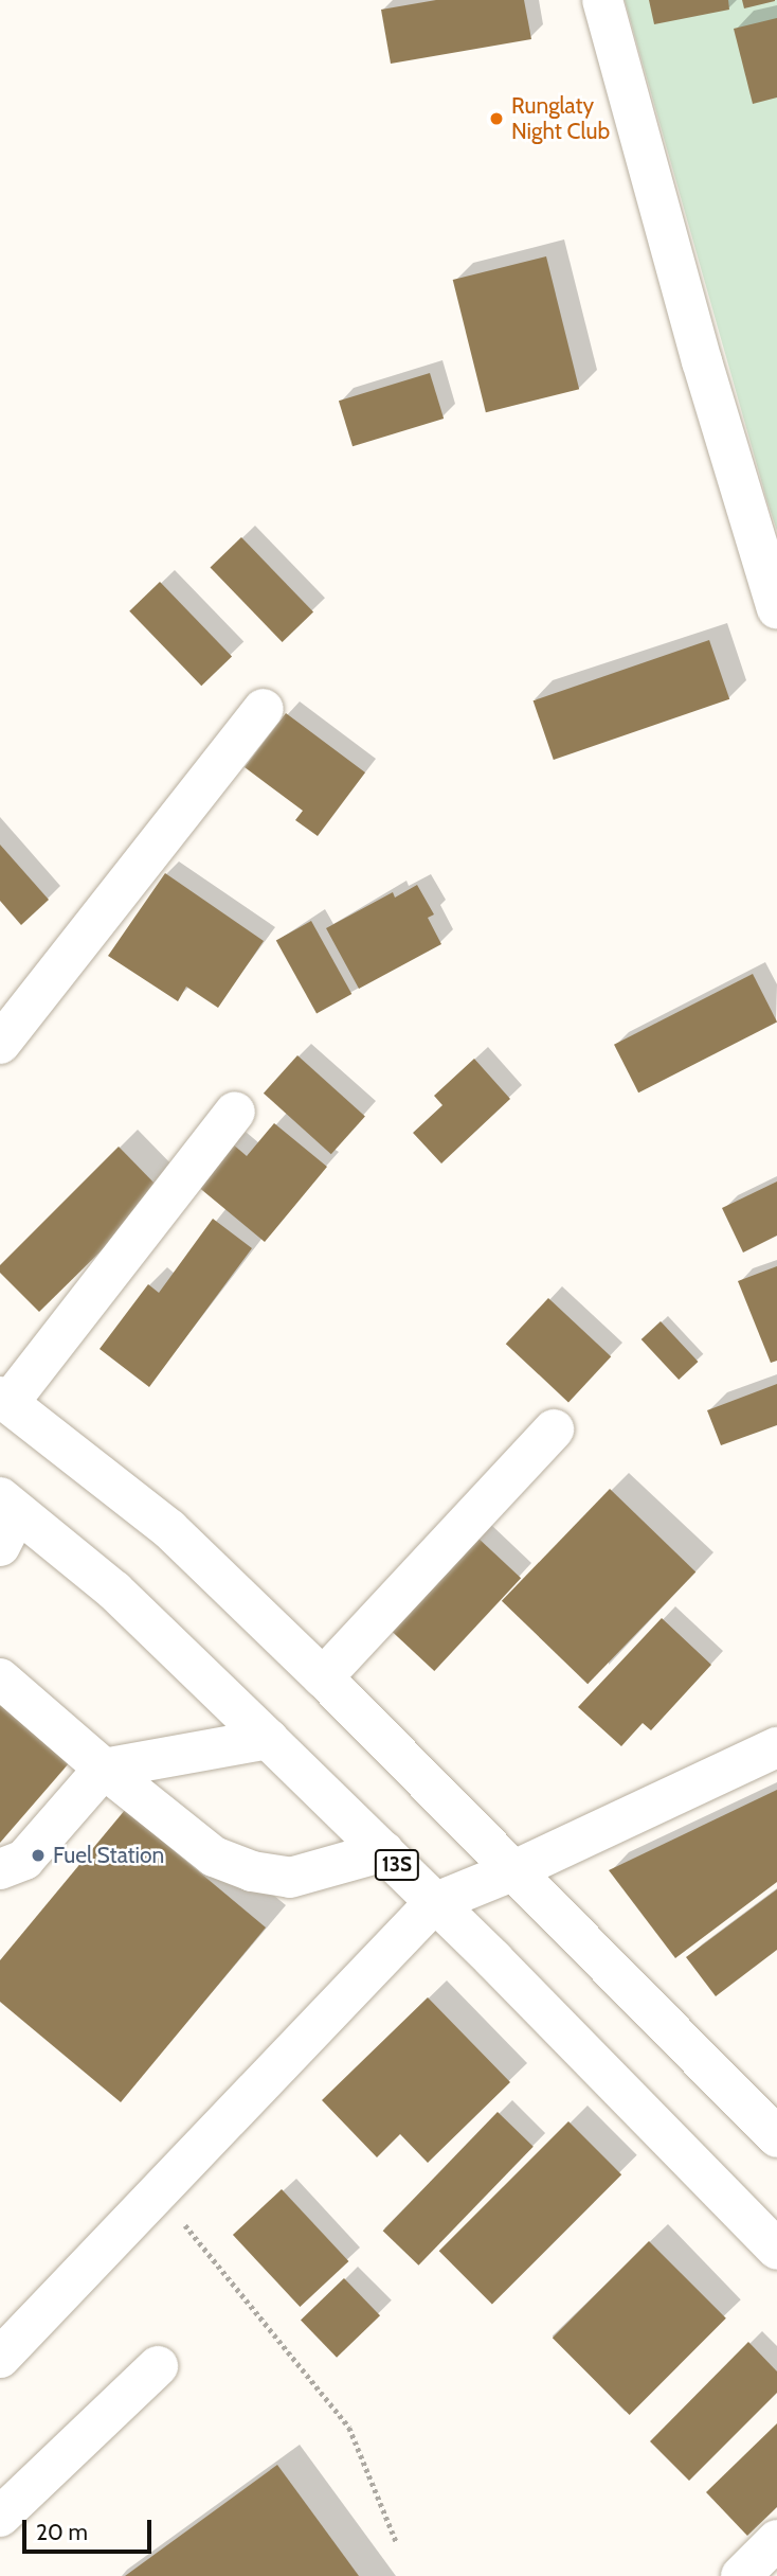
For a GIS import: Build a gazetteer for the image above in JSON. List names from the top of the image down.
{
  "streets": {
    "main road": ["13S"]
  },
  "places": ["Runglaty Night Club", "Fuel Station"],
  "scale_bar": "20 m"
}
